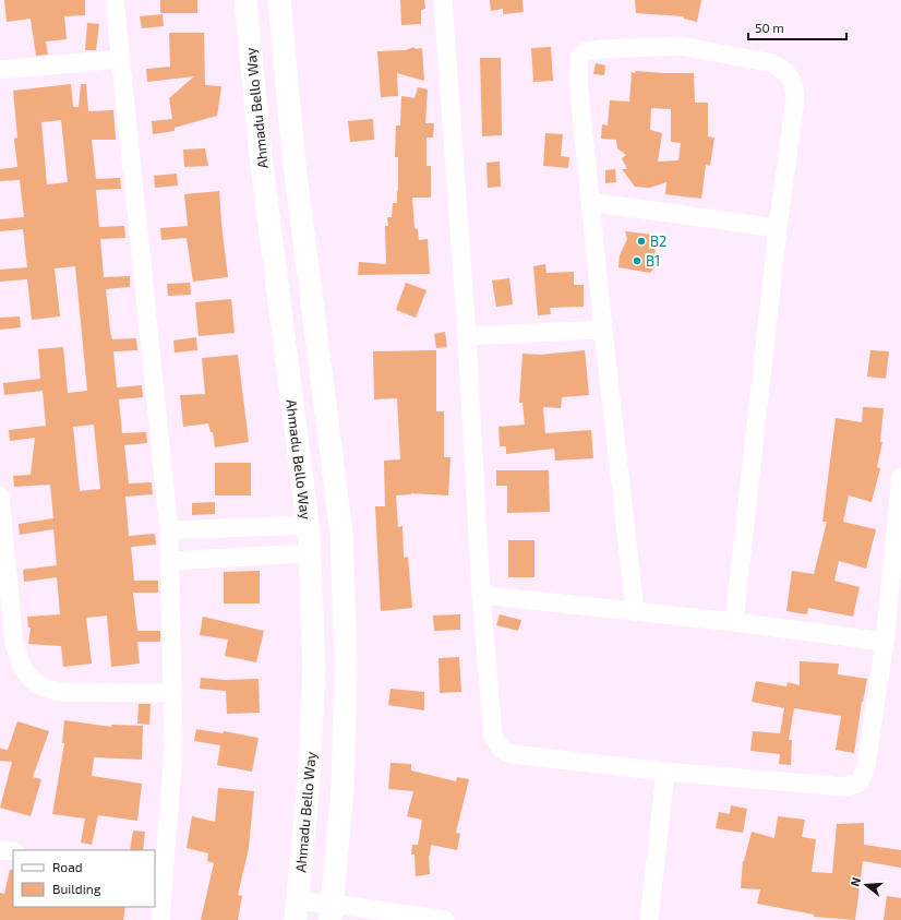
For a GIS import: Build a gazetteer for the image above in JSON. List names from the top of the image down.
{
  "streets": {
    "main road": ["Ahmadu Bello Way"]
  },
  "places": ["B2", "B1"],
  "legend": ["Road", "Building"],
  "scale_bar": "50 m",
  "north": "left"
}
